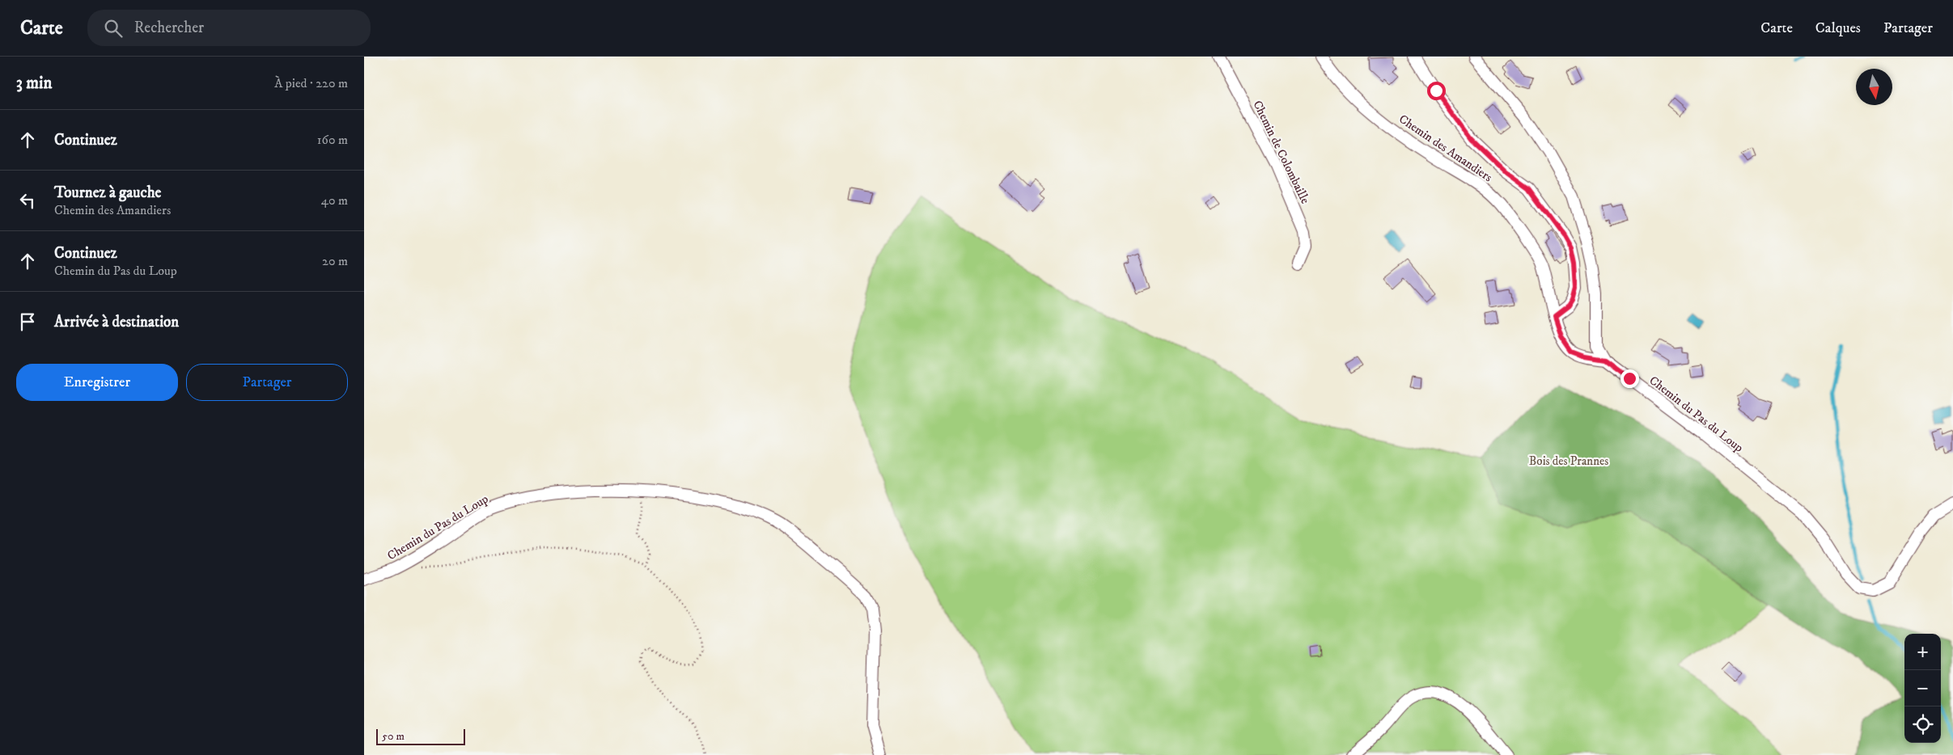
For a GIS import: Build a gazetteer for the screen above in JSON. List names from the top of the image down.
{
  "streets": {
    "street": ["Chemin des Amandiers", "Chemin de Colombaille", "Chemin du Pas du Loup"]
  },
  "crossings": [
    ["Chemin des Amandiers", "Chemin du Pas du Loup"]
  ],
  "parks": ["Bois des Prannes"],
  "scale_bar": "50 m",
  "north": "bottom",
  "page": {
    "header": "Carte",
    "search": "Rechercher",
    "nav": ["Carte", "Calques", "Partager"],
    "heading": ["3 min", "À pied · 220 m"],
    "list": [
      ["Continuez", "160 m"],
      ["Tournez à gauche", "Chemin des Amandiers", "40 m"],
      ["Continuez", "Chemin du Pas du Loup", "20 m"],
      "Arrivée à destination"
    ],
    "buttons": ["Enregistrer", "Partager"],
    "map_buttons": ["+", "−"],
    "scale": "50 m"
  }
}
